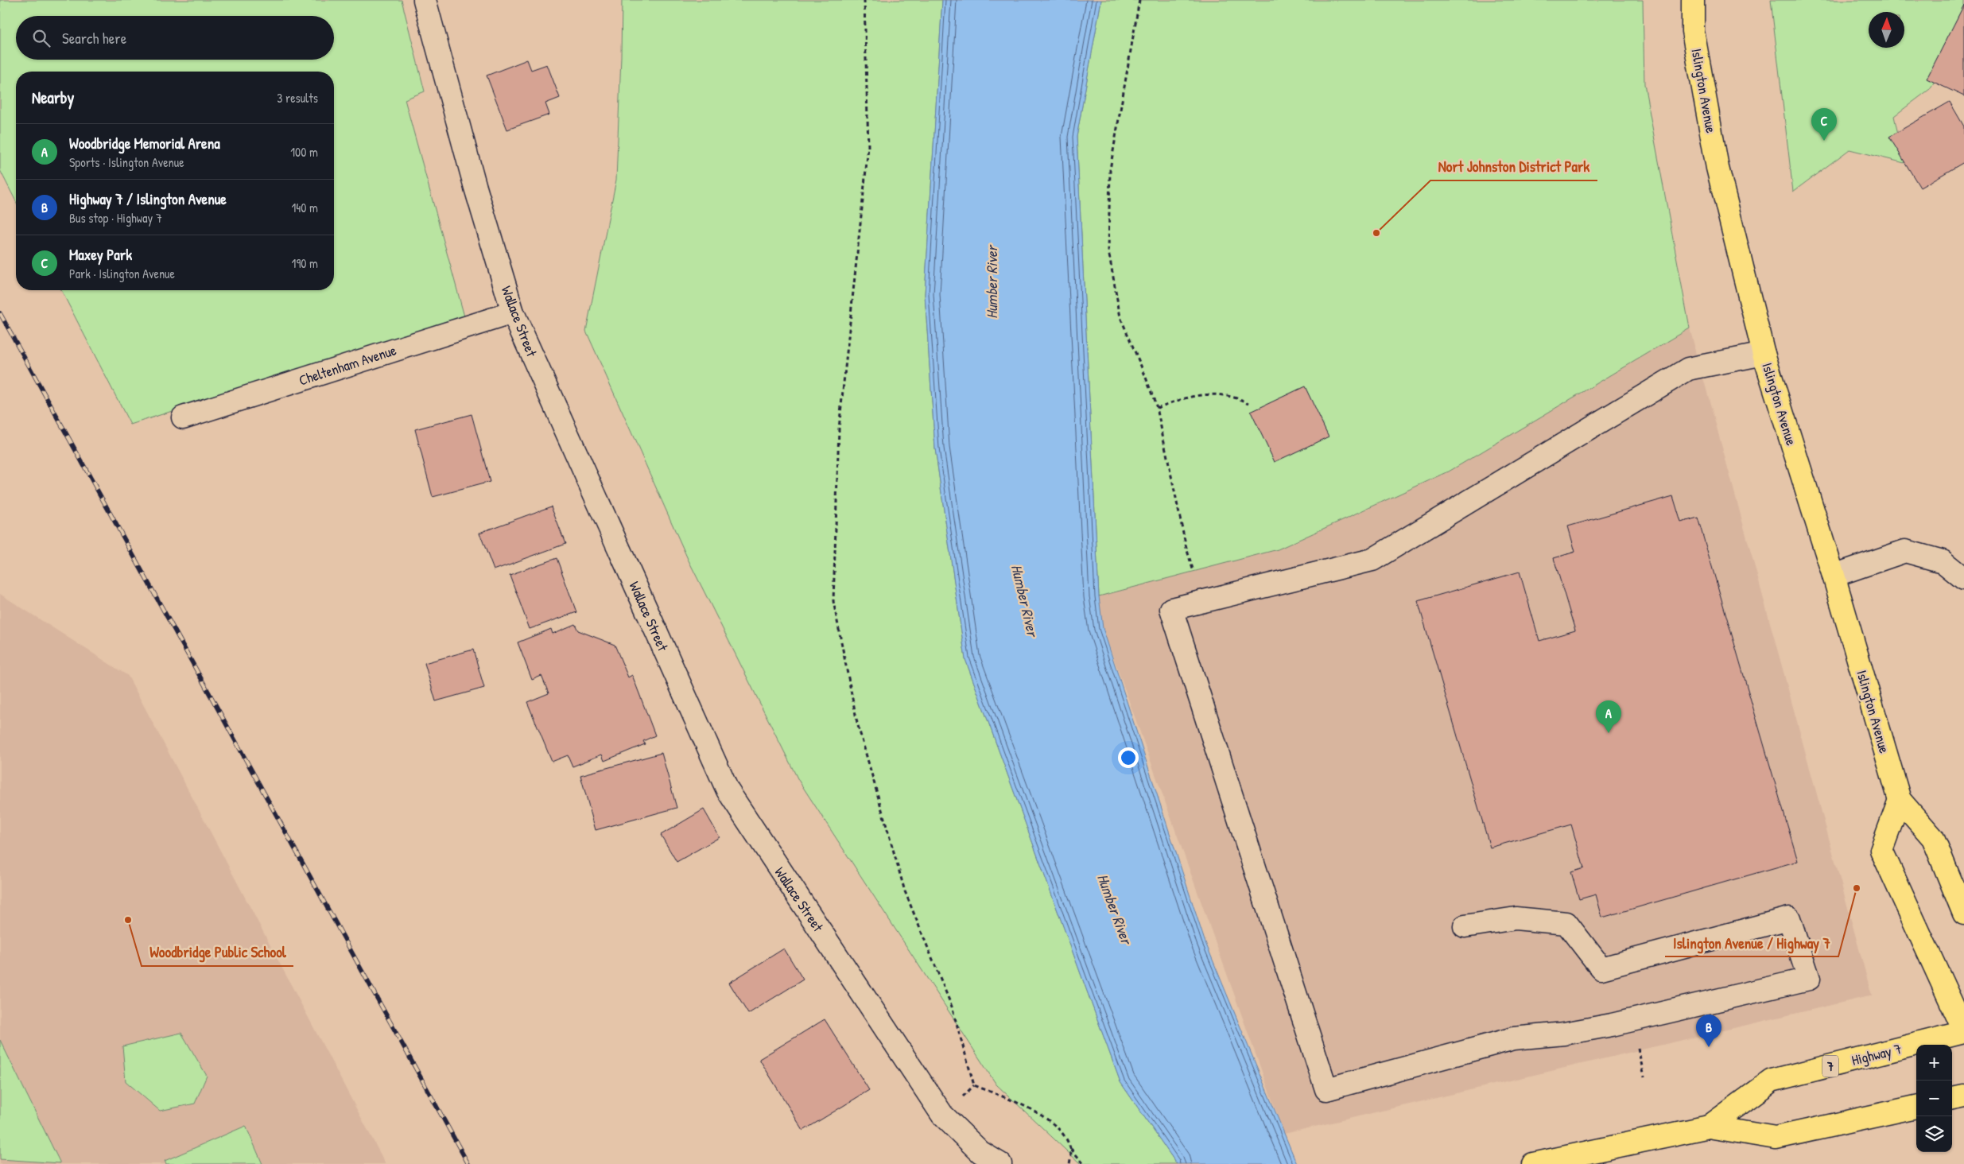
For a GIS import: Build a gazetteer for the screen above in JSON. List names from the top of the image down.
{
  "streets": {
    "main road": ["Islington Avenue", "Highway 7", "7"],
    "street": ["Wallace Street", "Cheltenham Avenue"]
  },
  "crossings": [
    ["Wallace Street", "Cheltenham Avenue"]
  ],
  "water": ["Humber River"],
  "places": ["Nort Johnston District Park", "Islington Avenue / Highway 7", "Woodbridge Public School"],
  "north": "top",
  "page": {
    "search": "Search here",
    "heading": ["Nearby", "3 results"],
    "pins": ["C", "A", "B"],
    "list": [
      {
        "mark": "A",
        "name": "Woodbridge Memorial Arena",
        "note": "Sports · Islington Avenue",
        "value": "100 m"
      },
      {
        "mark": "B",
        "name": "Highway 7 / Islington Avenue",
        "note": "Bus stop · Highway 7",
        "value": "140 m"
      },
      {
        "mark": "C",
        "name": "Maxey Park",
        "note": "Park · Islington Avenue",
        "value": "190 m"
      }
    ],
    "map_buttons": ["+", "−"]
  }
}
